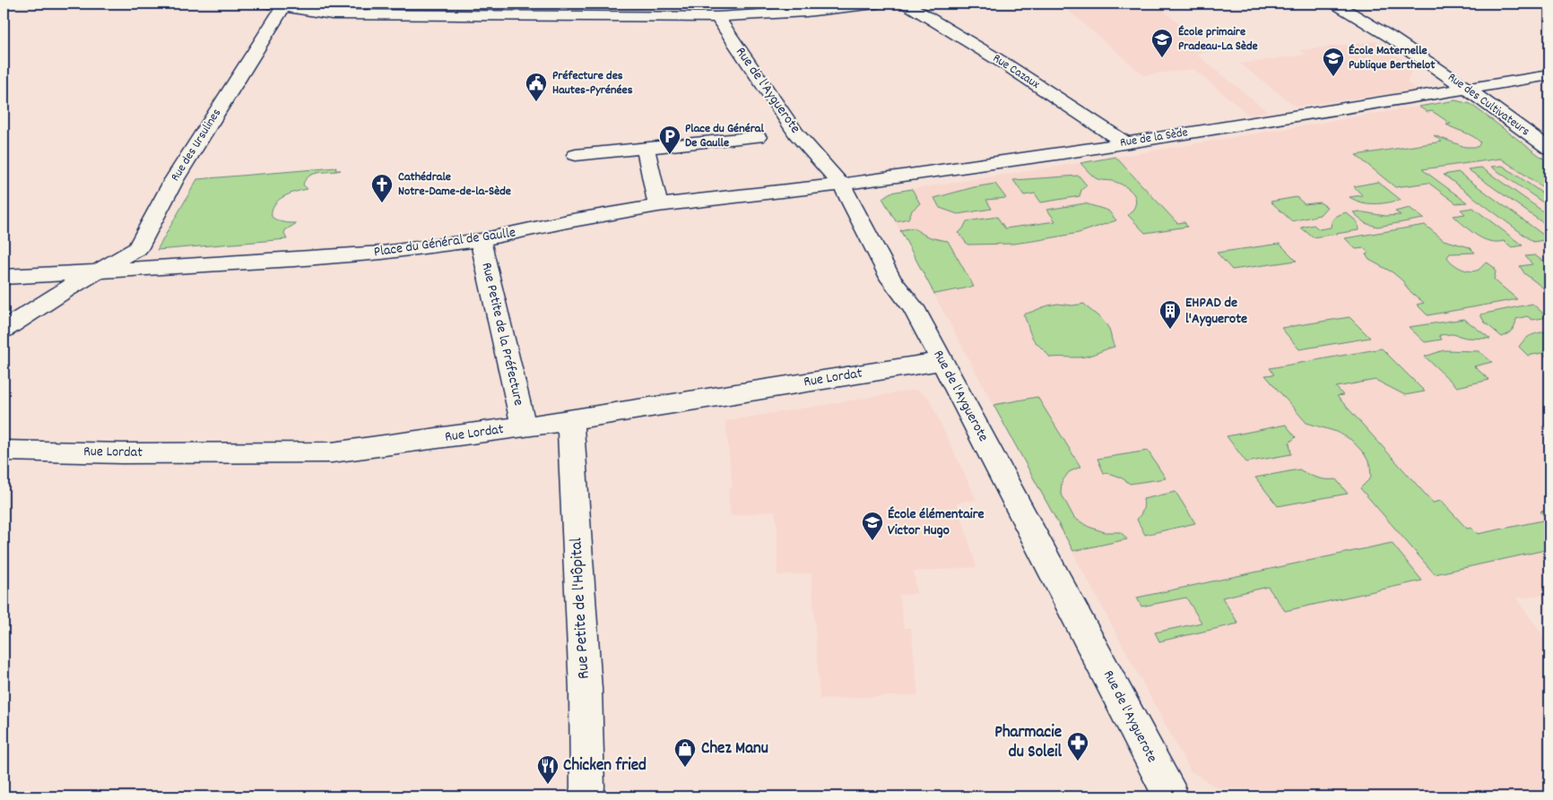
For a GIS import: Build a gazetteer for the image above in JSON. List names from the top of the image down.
{
  "streets": {
    "street": [
      "Rue Cazaux",
      "Rue de l'Ayguerote",
      "Rue des Cultivateurs",
      "Rue de la Sède",
      "Rue des Ursulines",
      "Place du Général de Gaulle",
      "Rue Petite de la Préfecture",
      "Rue Lordat",
      "Rue Petite de l'Hôpital"
    ]
  },
  "crossings": [
    ["Rue Cazaux", "Rue de la Sède"],
    ["Rue de l'Ayguerote", "Rue de la Sède"],
    ["Rue de l'Ayguerote", "Place du Général de Gaulle"],
    ["Rue de l'Ayguerote", "Rue Lordat"],
    ["Rue des Cultivateurs", "Rue de la Sède"],
    ["Rue de la Sède", "Place du Général de Gaulle"],
    ["Rue des Ursulines", "Place du Général de Gaulle"],
    ["Place du Général de Gaulle", "Rue Petite de la Préfecture"],
    ["Rue Petite de la Préfecture", "Rue Lordat"],
    ["Rue Lordat", "Rue Petite de l'Hôpital"]
  ],
  "places": {
    "school or university": ["École primaire Pradeau-La Sède", "École Maternelle Publique Berthelot", "École élémentaire Victor Hugo"],
    "public building": ["Préfecture des Hautes-Pyrénées"],
    "parking": ["Place du Général De Gaulle"],
    "church": ["Cathédrale Notre-Dame-de-la-Sède"],
    "building": ["EHPAD de l'Ayguerote"],
    "pharmacy": ["Pharmacie du Soleil"],
    "shop": ["Chez Manu"],
    "restaurant": ["Chicken fried"]
  }
}
